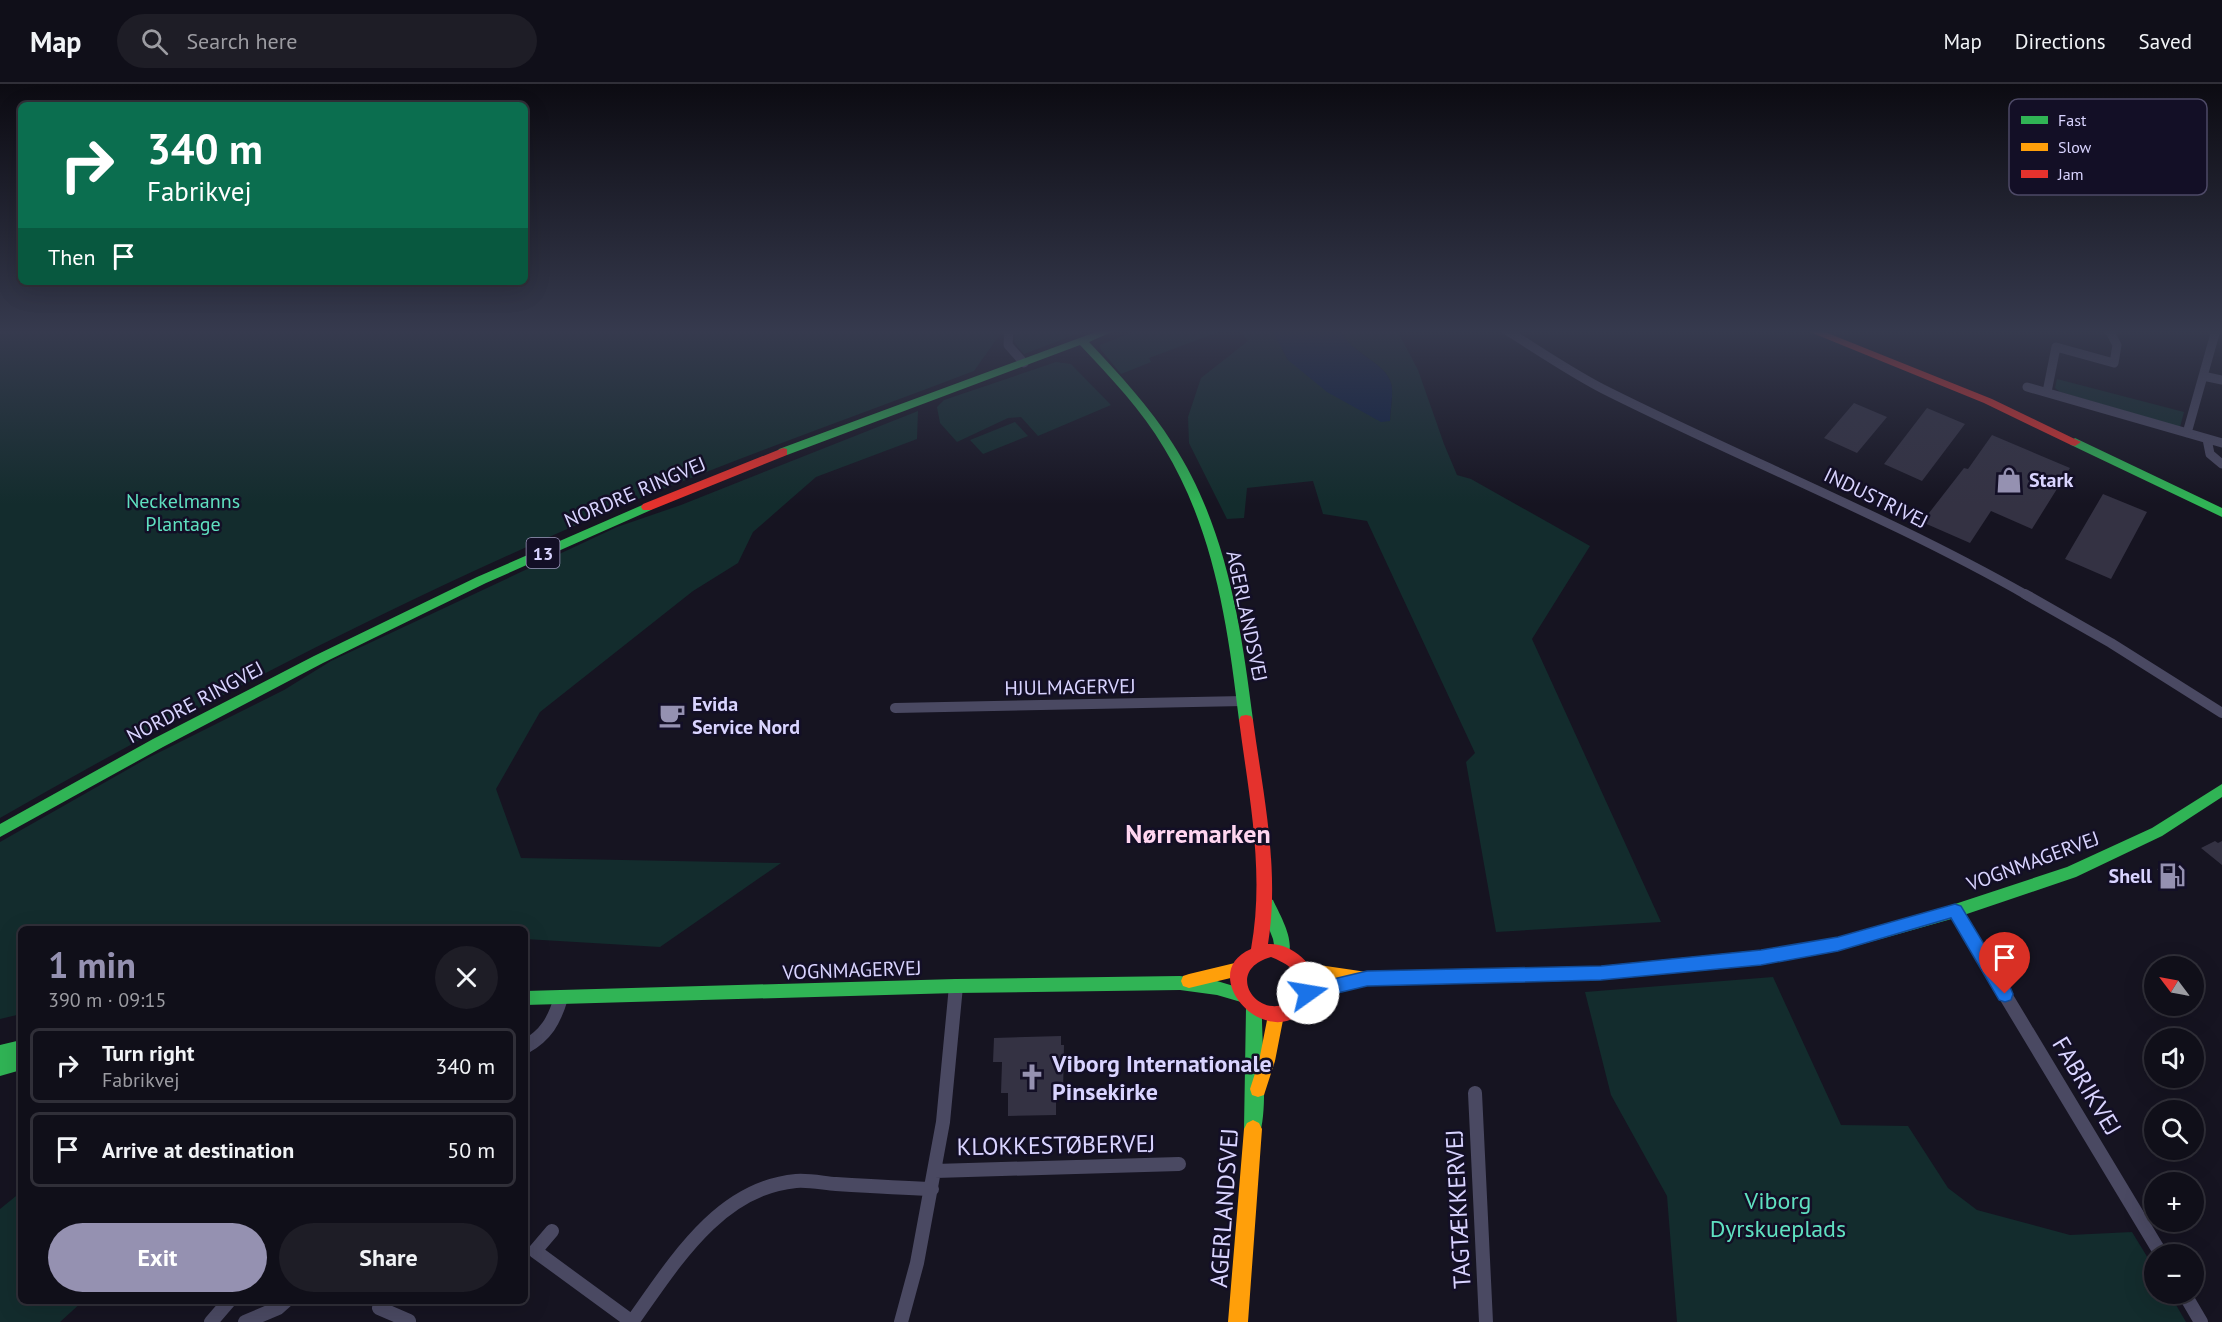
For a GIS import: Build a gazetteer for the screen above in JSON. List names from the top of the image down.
{
  "streets": {
    "street": [
      "NORDRE RINGVEJ",
      "INDUSTRIVEJ",
      "13",
      "AGERLANDSVEJ",
      "HJULMAGERVEJ",
      "VOGNMAGERVEJ",
      "FABRIKVEJ",
      "KLOKKESTØBERVEJ",
      "TAGTÆKKERVEJ"
    ]
  },
  "crossings": [
    ["AGERLANDSVEJ", "HJULMAGERVEJ"],
    ["AGERLANDSVEJ", "VOGNMAGERVEJ"],
    ["VOGNMAGERVEJ", "FABRIKVEJ"],
    ["VOGNMAGERVEJ", "KLOKKESTØBERVEJ"]
  ],
  "districts": ["Nørremarken"],
  "parks": ["Neckelmanns Plantage", "Viborg Dyrskueplads"],
  "places": {
    "shop": ["Stark"],
    "cafe": ["Evida Service Nord"],
    "fuel station": ["Shell"],
    "church": ["Viborg Internationale Pinsekirke"]
  },
  "legend": ["Fast", "Slow", "Jam"],
  "north": "top left",
  "page": {
    "header": "Map",
    "search": "Search here",
    "nav": ["Map", "Directions", "Saved"],
    "turn": ["340 m", "Fabrikvej"],
    "then": "Then",
    "heading": ["1 min", "390 m · 09:15"],
    "map_buttons": ["+", "−"],
    "list": [
      {
        "name": "Turn right",
        "note": "Fabrikvej",
        "value": "340 m"
      },
      {
        "name": "Arrive at destination",
        "value": "50 m"
      }
    ],
    "buttons": ["Exit", "Share"]
  }
}
